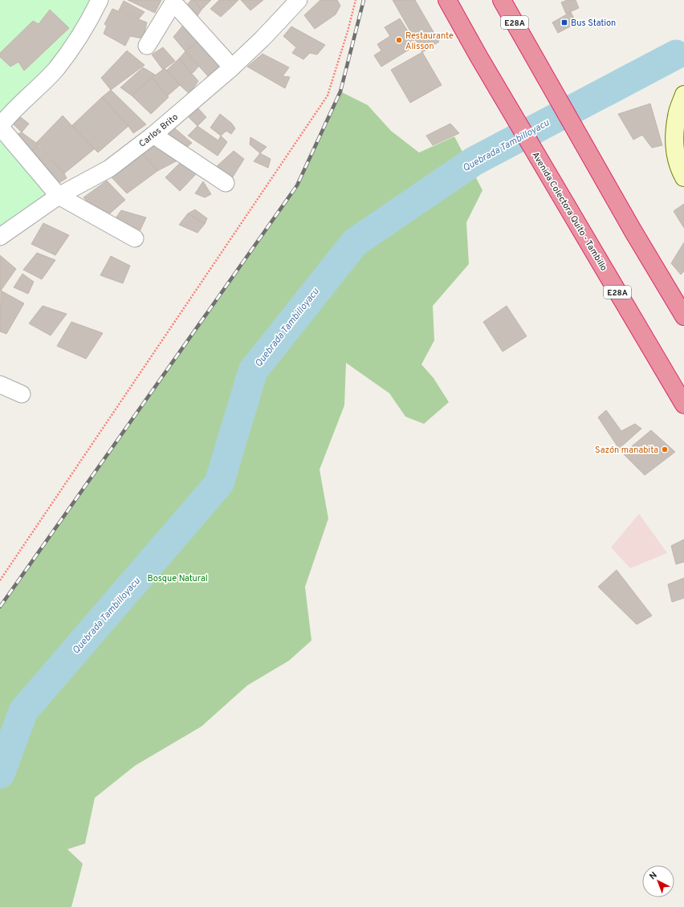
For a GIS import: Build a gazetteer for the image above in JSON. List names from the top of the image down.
{
  "streets": {
    "highway": ["E28A", "Avenida Colectora Quito - Tambillo"],
    "street": ["Carlos Brito"]
  },
  "water": ["Quebrada Tambilloyacu"],
  "parks": ["Bosque Natural"],
  "places": {
    "transit": ["Bus Station"],
    "other": ["Restaurante Alisson", "Sazón manabita"]
  },
  "north": "top left"
}
